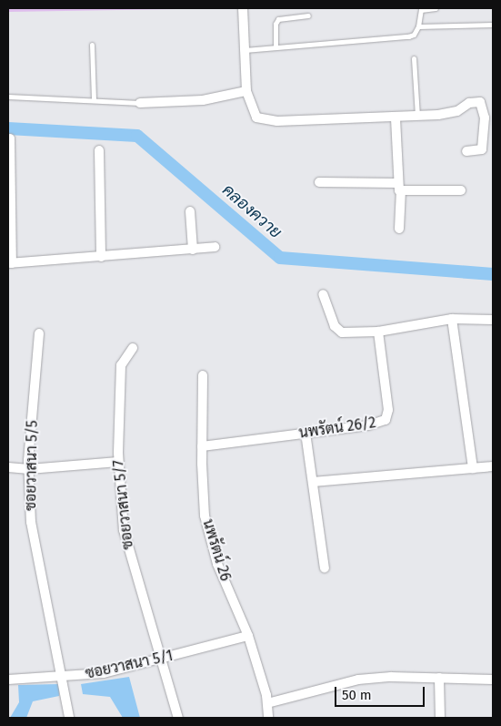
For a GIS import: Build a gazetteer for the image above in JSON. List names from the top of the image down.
{
  "streets": {
    "street": [
      "นพรัตน์ 26/2",
      "ซอยวาสนา 5/5",
      "ซอยวาสนา 5/7",
      "นพรัตน์ 26",
      "ซอยวาสนา 5/1"
    ]
  },
  "crossings": [
    ["นพรัตน์ 26/2", "นพรัตน์ 26"],
    ["ซอยวาสนา 5/5", "ซอยวาสนา 5/1"],
    ["ซอยวาสนา 5/7", "ซอยวาสนา 5/1"],
    ["นพรัตน์ 26", "ซอยวาสนา 5/1"]
  ],
  "water": ["คลองควาย"],
  "scale_bar": "50 m"
}
